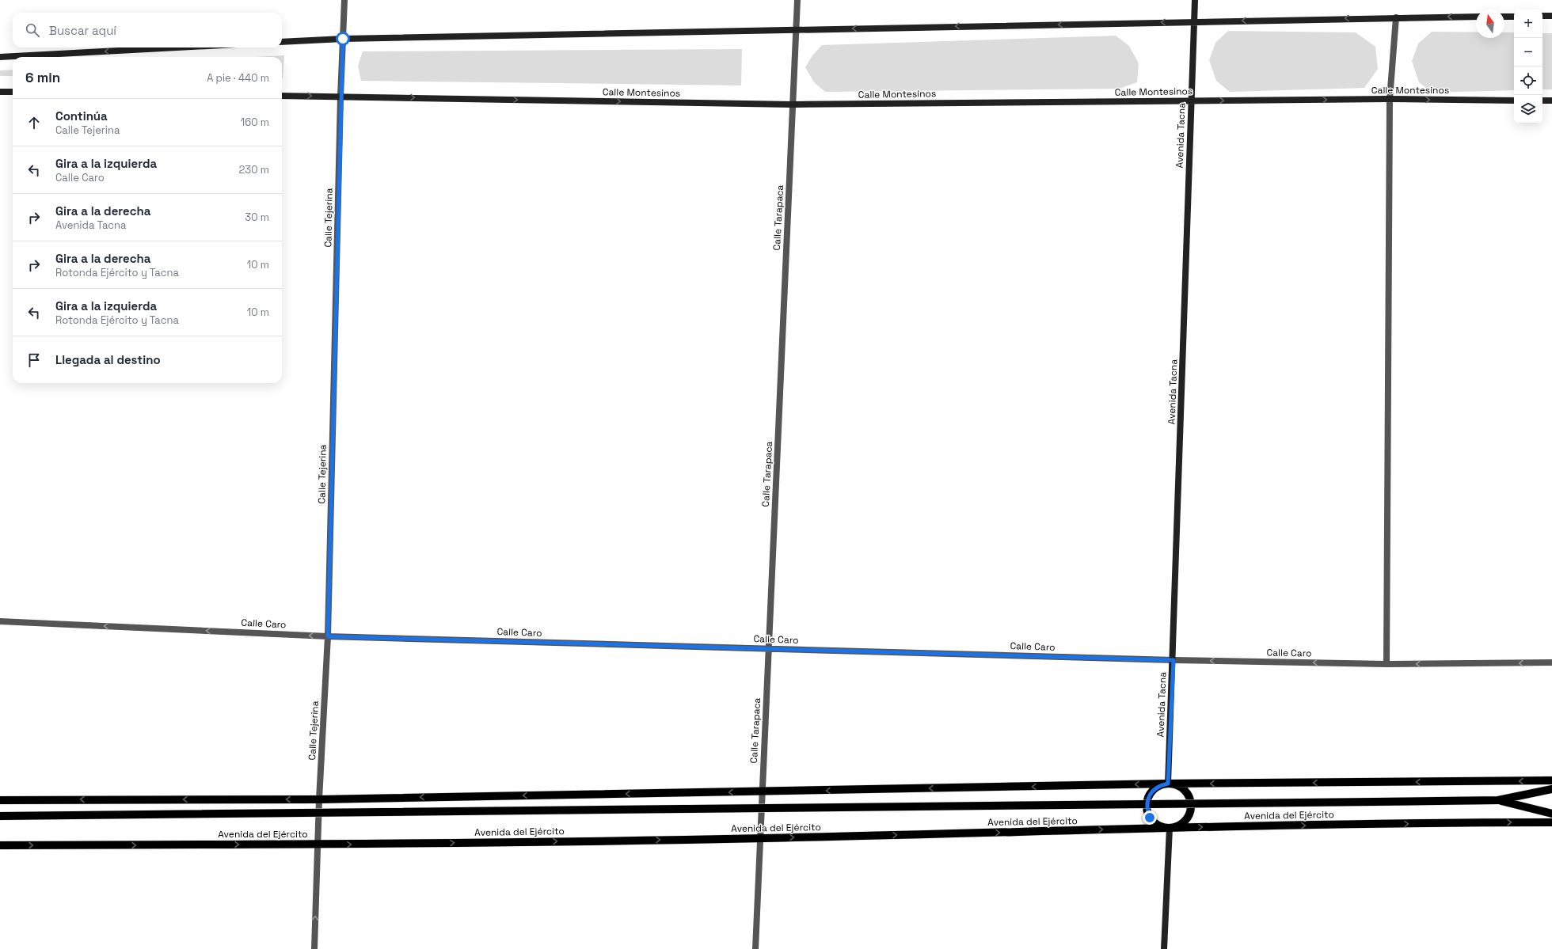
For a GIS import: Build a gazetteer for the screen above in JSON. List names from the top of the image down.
{
  "streets": {
    "main road": ["Avenida del Ejército"],
    "street": [
      "Calle Montesinos",
      "Avenida Tacna",
      "Calle Tejerina",
      "Calle Tarapaca",
      "Calle Caro"
    ]
  },
  "crossings": [
    ["Calle Montesinos", "Avenida Tacna"],
    ["Calle Montesinos", "Calle Tejerina"],
    ["Calle Montesinos", "Calle Tarapaca"],
    ["Avenida Tacna", "Calle Caro"],
    ["Avenida Tacna", "Avenida del Ejército"],
    ["Calle Tejerina", "Calle Caro"],
    ["Calle Tejerina", "Avenida del Ejército"],
    ["Calle Tarapaca", "Calle Caro"],
    ["Calle Tarapaca", "Avenida del Ejército"]
  ],
  "one_way": ["Calle Montesinos", "Calle Caro"],
  "north": "top",
  "page": {
    "map_buttons": ["+", "−"],
    "search": "Buscar aquí",
    "heading": ["6 min", "A pie · 440 m"],
    "list": [
      ["Continúa", "Calle Tejerina", "160 m"],
      ["Gira a la izquierda", "Calle Caro", "230 m"],
      ["Gira a la derecha", "Avenida Tacna", "30 m"],
      ["Gira a la derecha", "Rotonda Ejército y Tacna", "10 m"],
      ["Gira a la izquierda", "Rotonda Ejército y Tacna", "10 m"],
      "Llegada al destino"
    ]
  }
}
